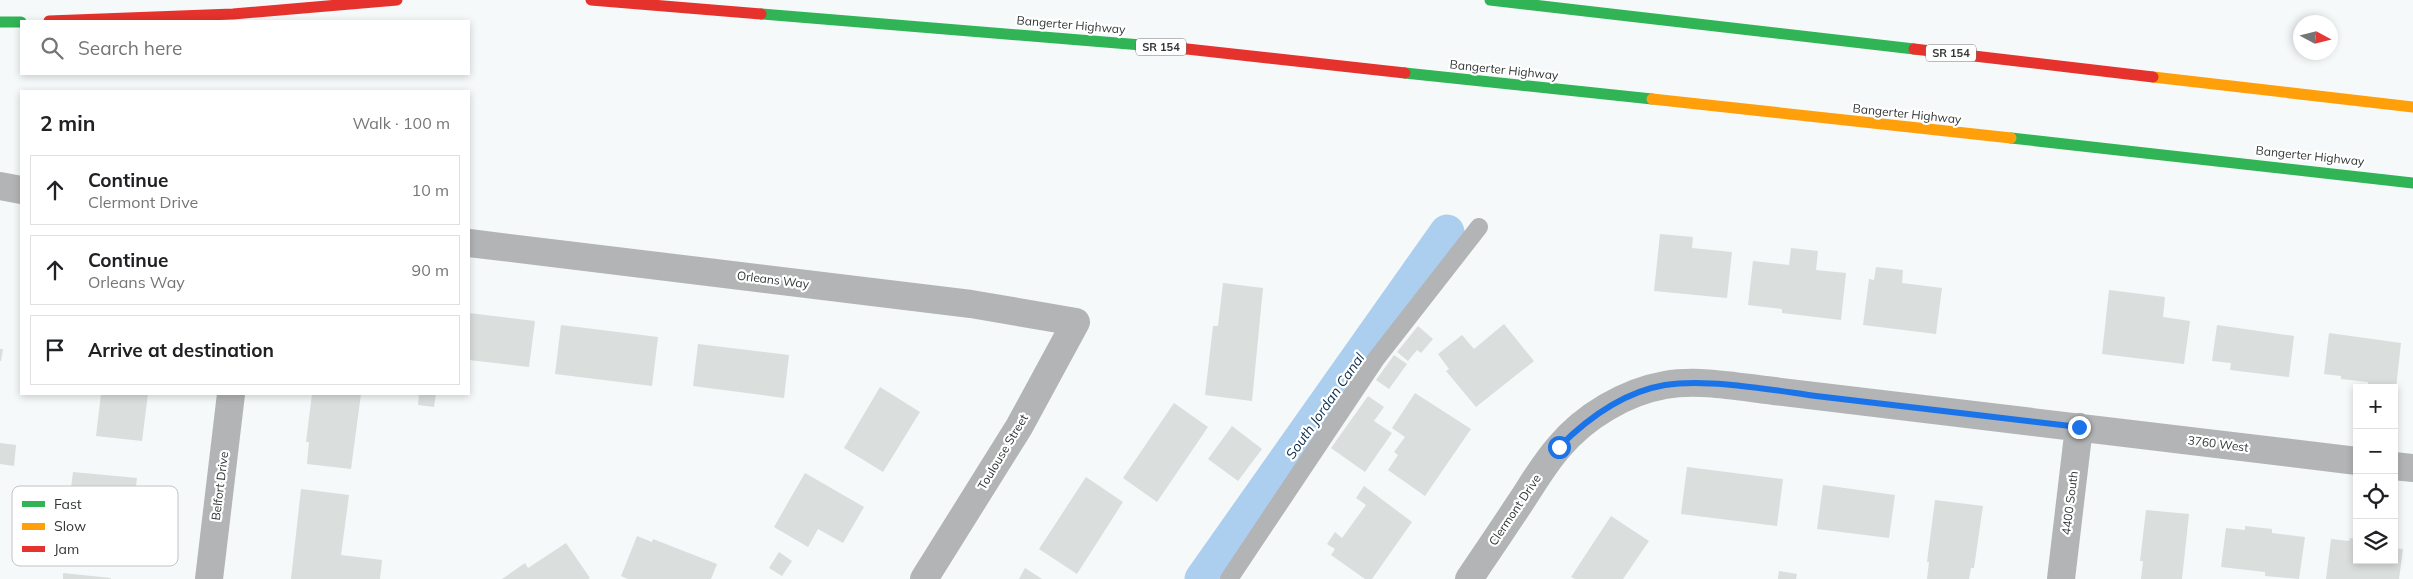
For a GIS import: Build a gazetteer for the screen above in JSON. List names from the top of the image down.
{
  "streets": {
    "highway": ["Bangerter Highway", "SR 154"],
    "street": [
      "Orleans Way",
      "3760 West",
      "Toulouse Street",
      "Belfort Drive",
      "4400 South",
      "Clermont Drive"
    ]
  },
  "crossings": [
    ["Orleans Way", "Toulouse Street"],
    ["3760 West", "4400 South"],
    ["3760 West", "Clermont Drive"],
    ["4400 South", "Clermont Drive"]
  ],
  "water": ["South Jordan Canal"],
  "legend": ["Fast", "Slow", "Jam"],
  "north": "right",
  "page": {
    "search": "Search here",
    "heading": ["2 min", "Walk · 100 m"],
    "list": [
      ["Continue", "Clermont Drive", "10 m"],
      ["Continue", "Orleans Way", "90 m"],
      "Arrive at destination"
    ],
    "map_buttons": ["+", "−"]
  }
}
